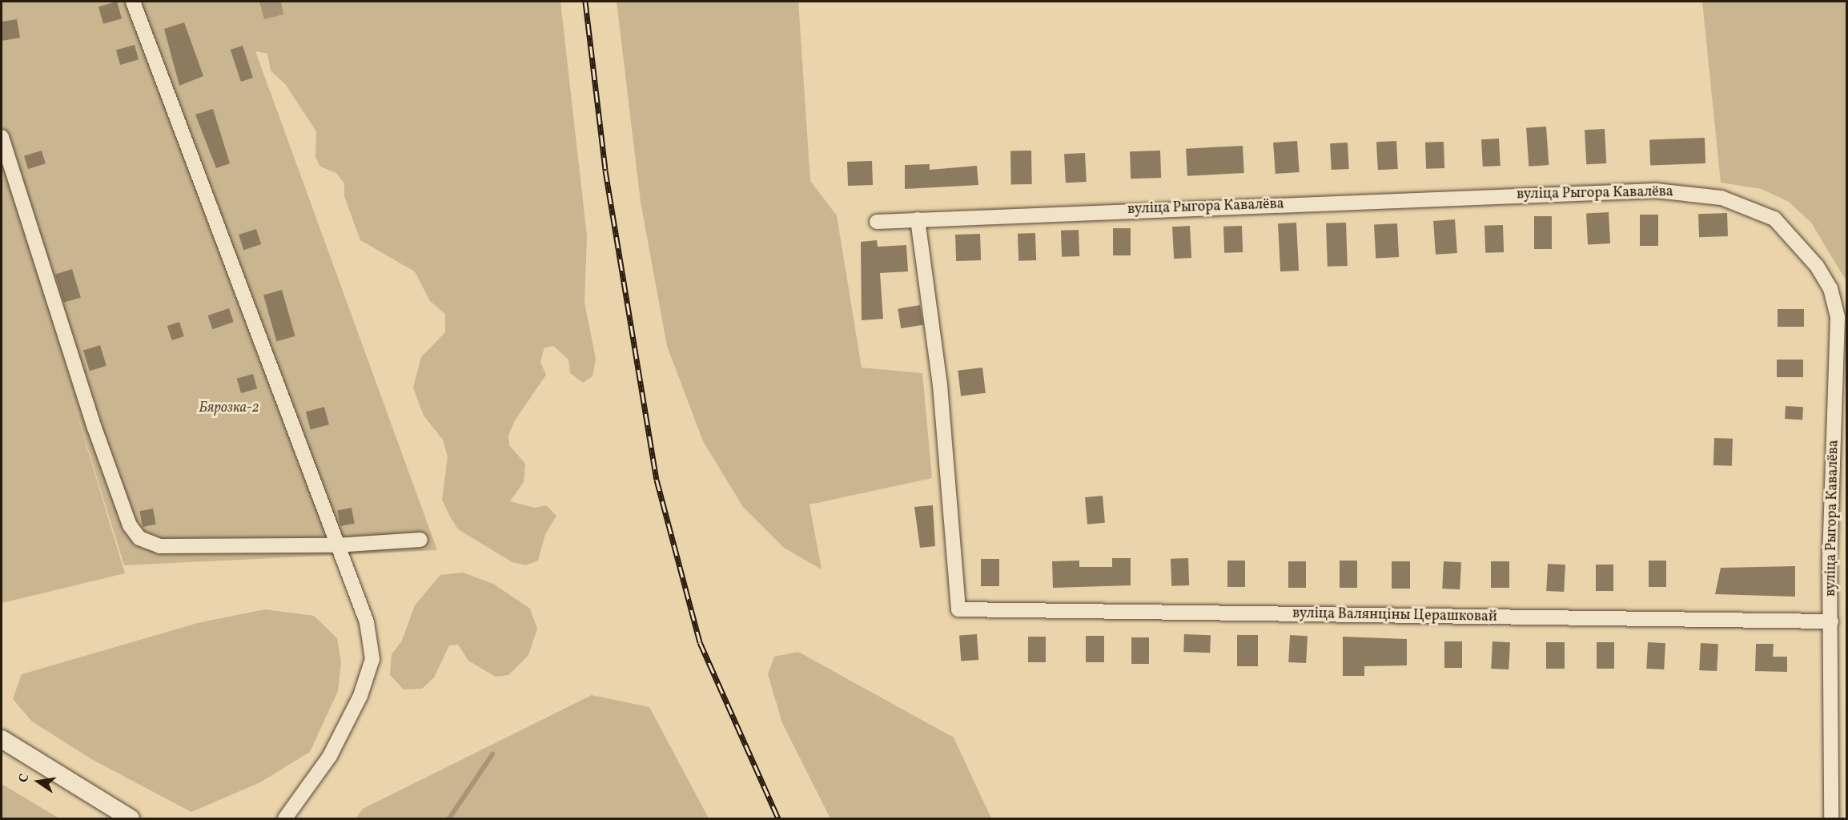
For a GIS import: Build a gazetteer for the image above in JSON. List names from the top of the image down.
{
  "streets": {
    "street": ["вуліца Рыгора Кавалёва", "вуліца Валянціны Церашковай"]
  },
  "crossings": [
    ["вуліца Рыгора Кавалёва", "вуліца Валянціны Церашковай"]
  ],
  "parks": ["Бярозка-2"],
  "north": "left"
}
